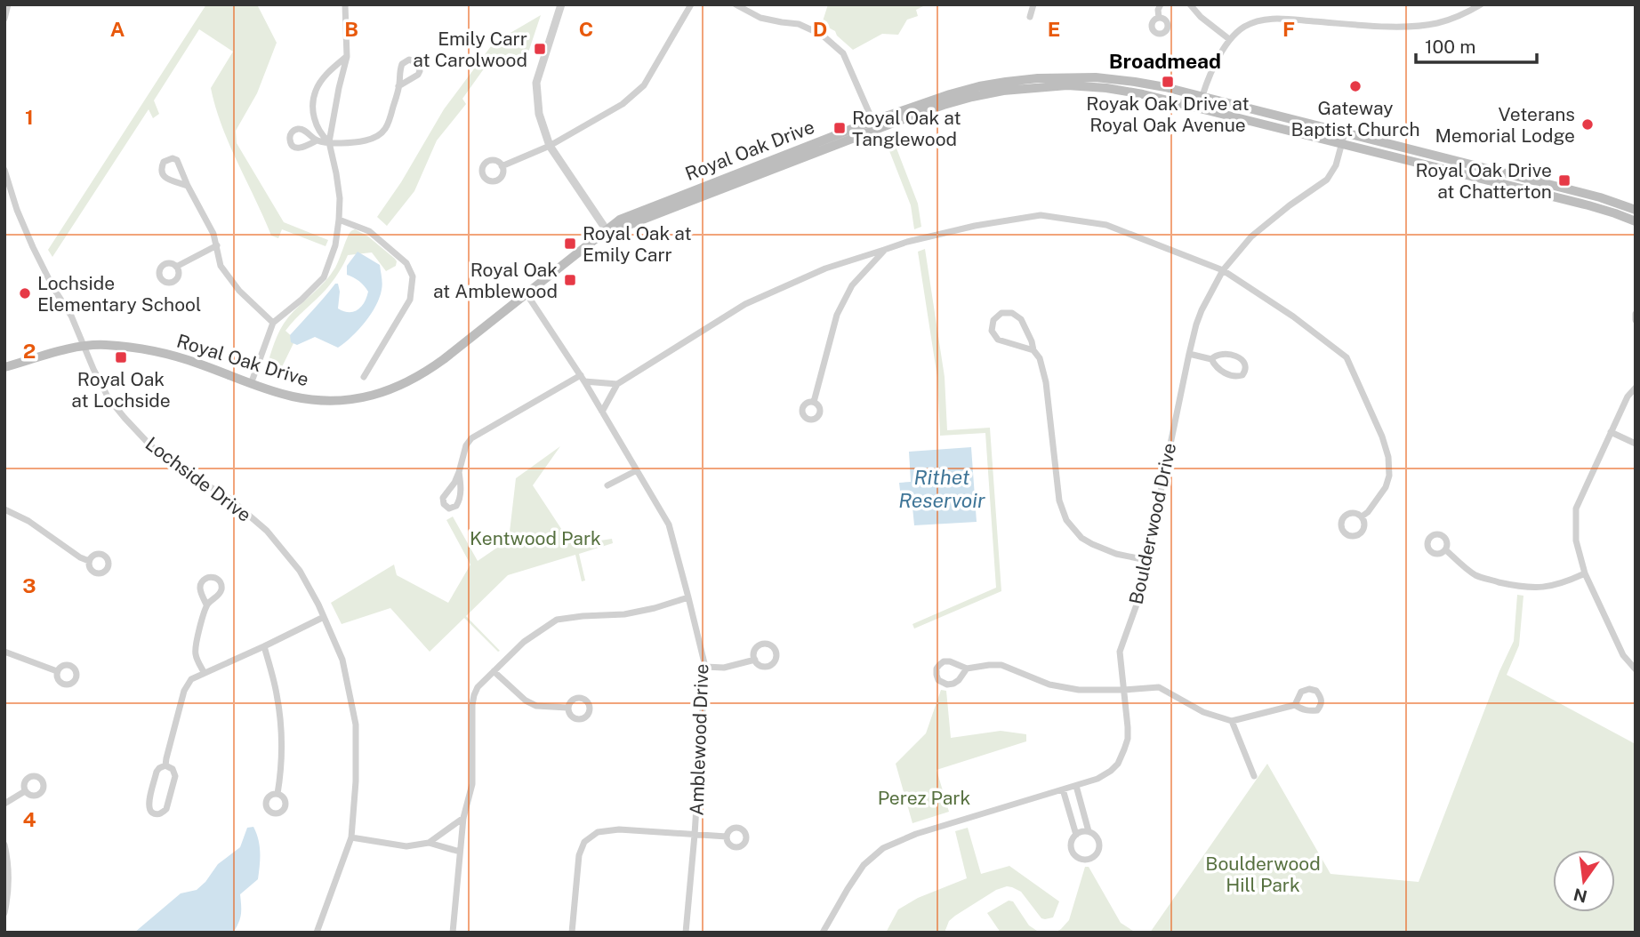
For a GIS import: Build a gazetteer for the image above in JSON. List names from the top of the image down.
{
  "streets": {
    "main road": ["Royal Oak Drive"],
    "street": ["Lochside Drive", "Boulderwood Drive", "Amblewood Drive"]
  },
  "crossings": [
    ["Royal Oak Drive", "Lochside Drive"],
    ["Royal Oak Drive", "Boulderwood Drive"],
    ["Royal Oak Drive", "Amblewood Drive"]
  ],
  "districts": ["Broadmead"],
  "water": ["Rithet Reservoir"],
  "parks": ["Kentwood Park", "Perez Park", "Boulderwood Hill Park"],
  "places": {
    "transit": [
      "Emily Carr at Carolwood",
      "Royak Oak Drive at Royal Oak Avenue",
      "Royal Oak at Tanglewood",
      "Royal Oak Drive at Chatterton",
      "Royal Oak at Emily Carr",
      "Royal Oak at Amblewood",
      "Royal Oak at Lochside"
    ],
    "other": ["Gateway Baptist Church", "Veterans Memorial Lodge", "Lochside Elementary School"]
  },
  "scale_bar": "100 m",
  "north": "bottom",
  "grid": {
    "columns": [
      "A",
      "B",
      "C",
      "D",
      "E",
      "F"
    ],
    "rows": [
      "1",
      "2",
      "3",
      "4"
    ]
  }
}
